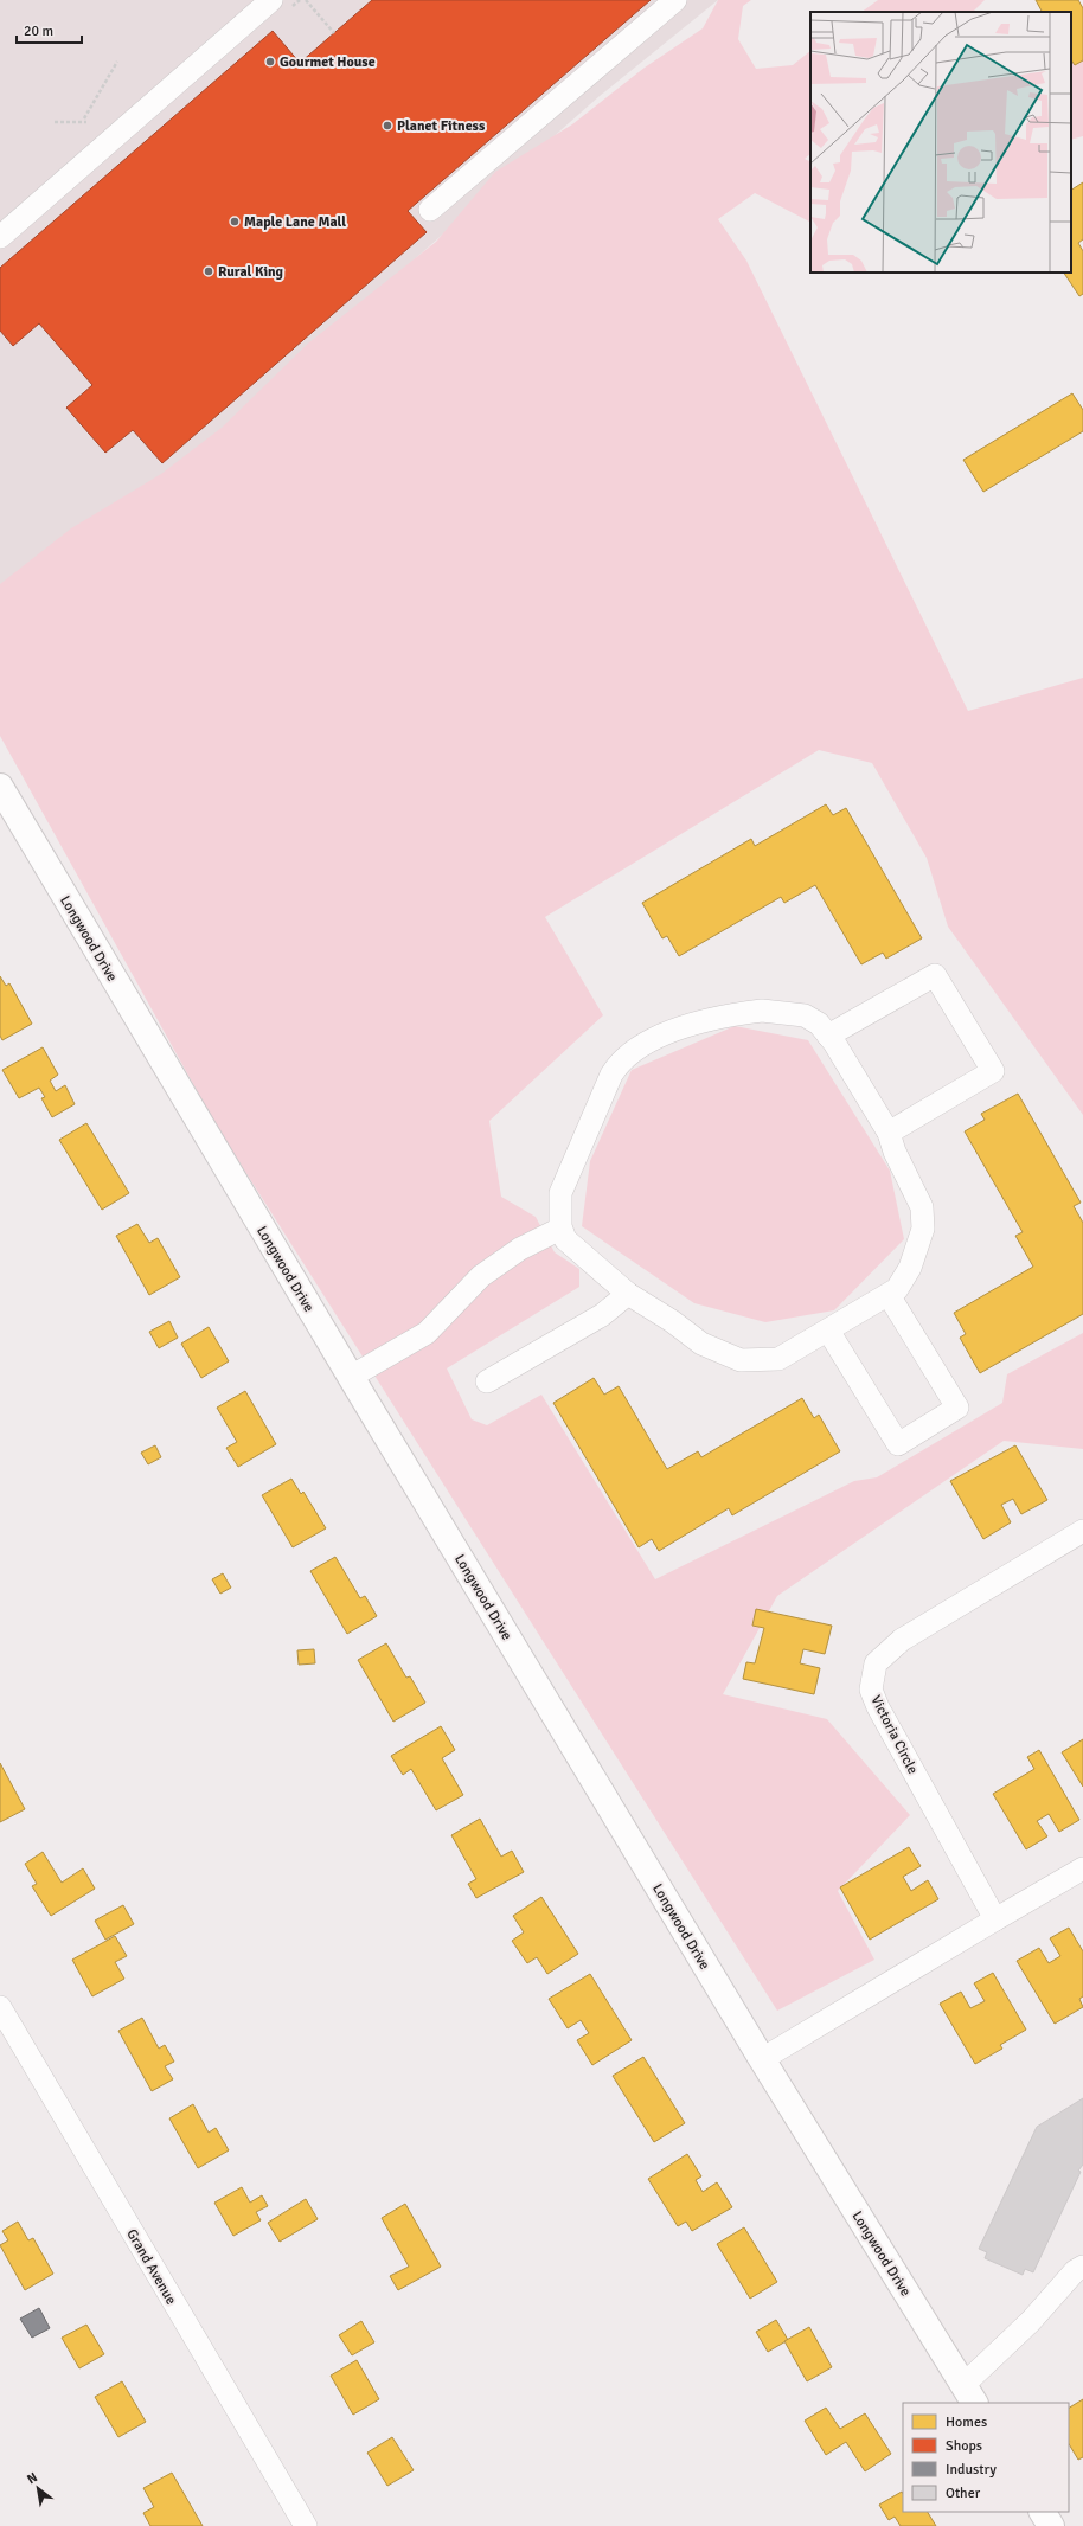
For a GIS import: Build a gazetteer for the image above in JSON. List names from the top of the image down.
{
  "streets": {
    "main road": ["Longwood Drive"],
    "street": ["Victoria Circle", "Grand Avenue"]
  },
  "places": [
    "Gourmet House",
    "Planet Fitness",
    "Maple Lane Mall",
    "Rural King"
  ],
  "legend": [
    "Homes",
    "Shops",
    "Industry",
    "Other"
  ],
  "scale_bar": "20 m",
  "north": "top left"
}
